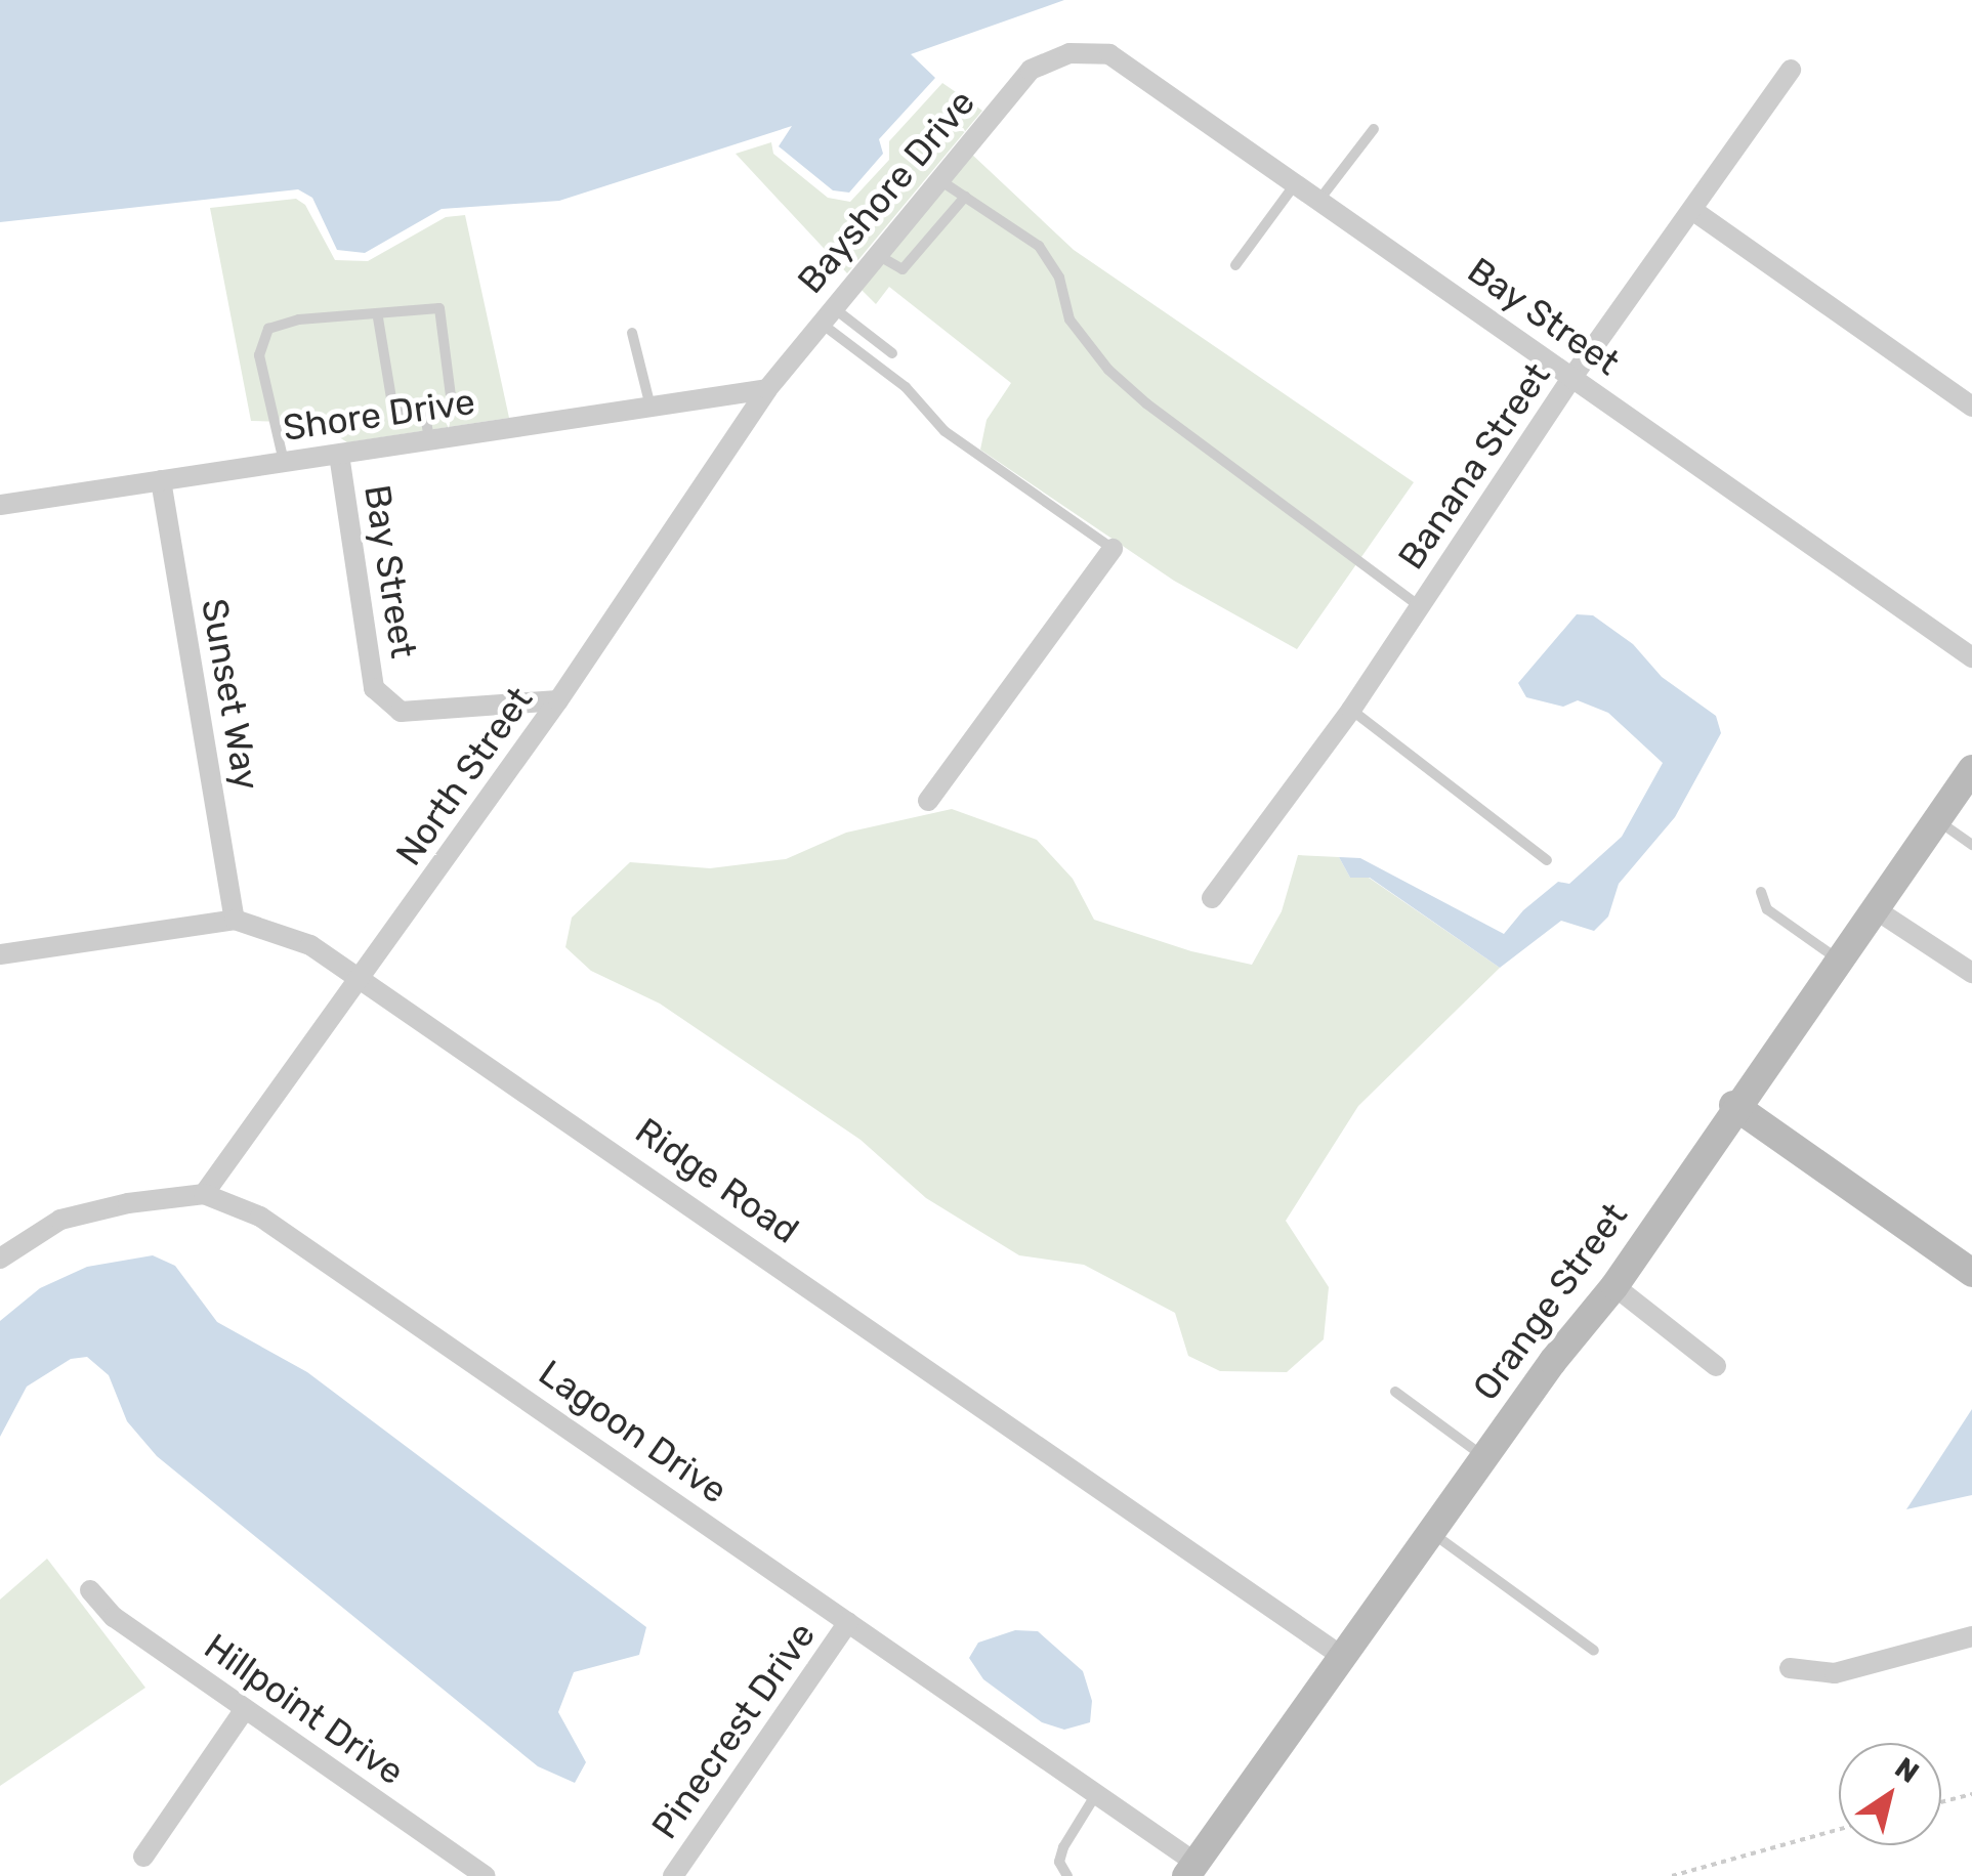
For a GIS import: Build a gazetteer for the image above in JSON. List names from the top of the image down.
{
  "streets": {
    "street": [
      "Bayshore Drive",
      "Bay Street",
      "Shore Drive",
      "Banana Street",
      "Sunset Way",
      "North Street",
      "Ridge Road",
      "Orange Street",
      "Lagoon Drive",
      "Hillpoint Drive",
      "Pinecrest Drive"
    ]
  },
  "crossings": [
    ["Bayshore Drive", "Bay Street"],
    ["Bayshore Drive", "Shore Drive"],
    ["Bayshore Drive", "North Street"],
    ["Bay Street", "Shore Drive"],
    ["Bay Street", "Banana Street"],
    ["Bay Street", "North Street"],
    ["Shore Drive", "Sunset Way"],
    ["Shore Drive", "North Street"],
    ["Sunset Way", "Ridge Road"],
    ["North Street", "Ridge Road"],
    ["North Street", "Lagoon Drive"],
    ["Ridge Road", "Orange Street"],
    ["Orange Street", "Lagoon Drive"],
    ["Lagoon Drive", "Pinecrest Drive"]
  ],
  "north": "top right"
}
